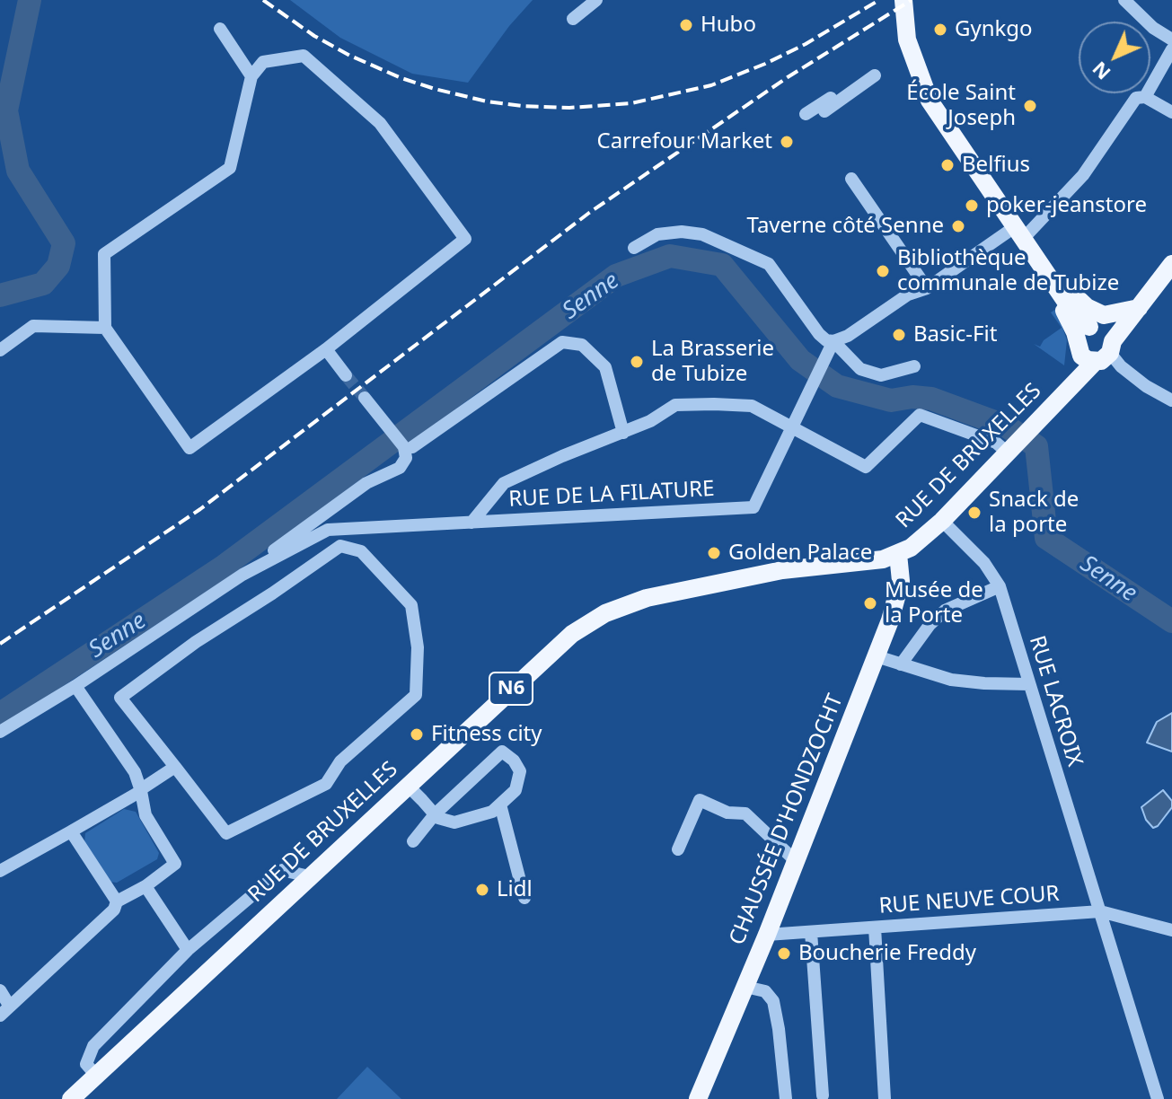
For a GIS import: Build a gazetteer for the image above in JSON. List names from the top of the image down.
{
  "streets": {
    "main road": ["RUE DE BRUXELLES", "N6", "CHAUSSÉE D'HONDZOCHT"],
    "street": ["RUE DE LA FILATURE", "RUE LACROIX", "RUE NEUVE COUR"]
  },
  "crossings": [
    ["RUE DE BRUXELLES", "RUE DE LA FILATURE"],
    ["RUE DE BRUXELLES", "RUE LACROIX"],
    ["RUE DE BRUXELLES", "CHAUSSÉE D'HONDZOCHT"],
    ["RUE LACROIX", "RUE NEUVE COUR"],
    ["CHAUSSÉE D'HONDZOCHT", "RUE NEUVE COUR"]
  ],
  "water": ["Senne"],
  "places": [
    "Hubo",
    "Gynkgo",
    "École Saint Joseph",
    "Carrefour Market",
    "Belfius",
    "poker-jeanstore",
    "Taverne côté Senne",
    "Bibliothèque communale de Tubize",
    "Basic-Fit",
    "La Brasserie de Tubize",
    "Snack de la porte",
    "Golden Palace",
    "Musée de la Porte",
    "Fitness city",
    "Lidl",
    "Boucherie Freddy"
  ],
  "north": "bottom left"
}
